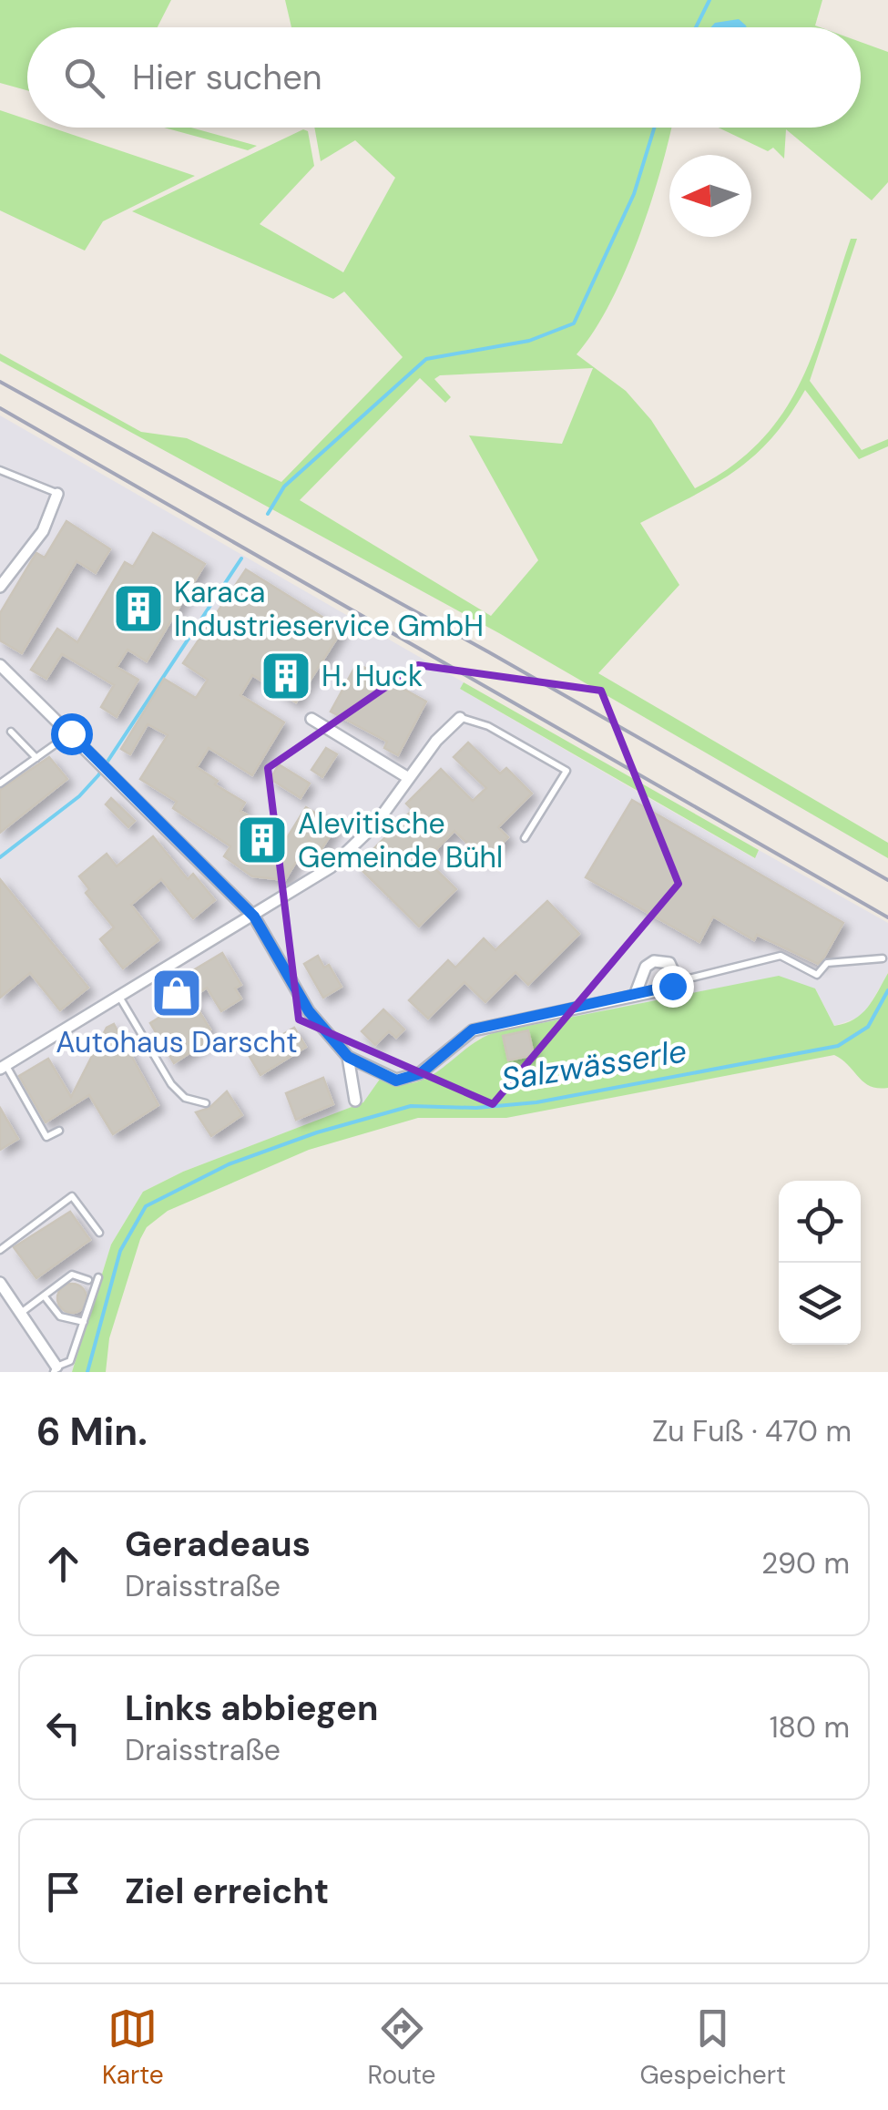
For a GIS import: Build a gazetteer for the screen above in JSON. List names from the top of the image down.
{
  "water": ["Salzwässerle"],
  "places": {
    "building": ["Karaca Industrieservice GmbH", "H. Huck", "Alevitische Gemeinde Bühl"],
    "shop": ["Autohaus Darscht"]
  },
  "north": "left",
  "page": {
    "search": "Hier suchen",
    "heading": ["6 Min.", "Zu Fuß · 470 m"],
    "list": [
      ["Geradeaus", "Draisstraße", "290 m"],
      ["Links abbiegen", "Draisstraße", "180 m"],
      "Ziel erreicht"
    ],
    "nav": ["Karte", "Route", "Gespeichert"]
  }
}
